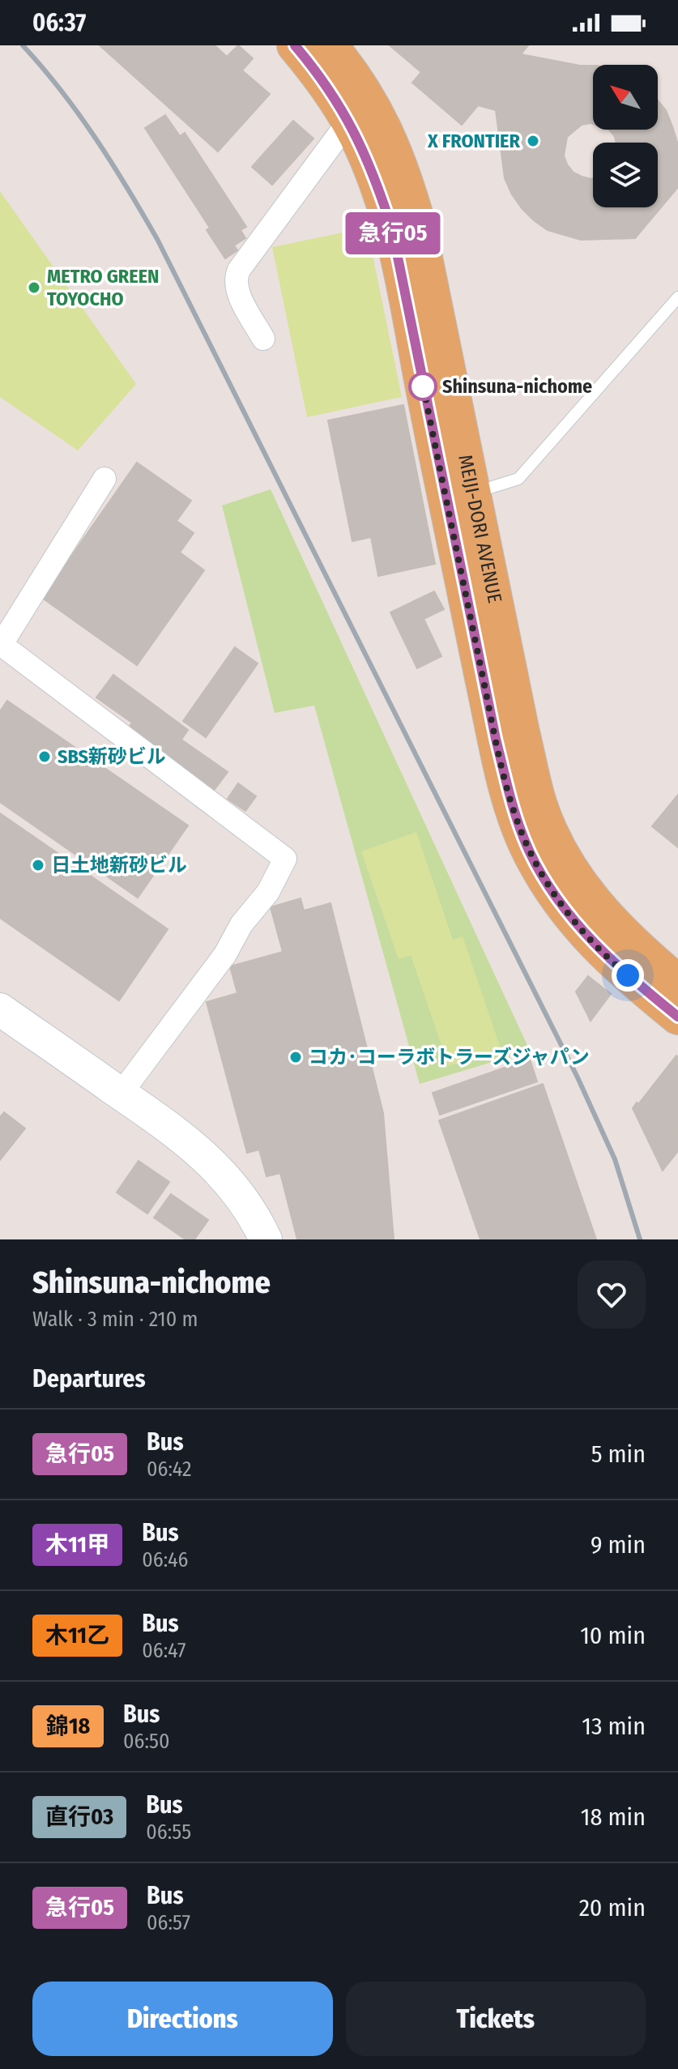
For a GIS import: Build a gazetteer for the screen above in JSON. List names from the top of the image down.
{
  "streets": {
    "main road": ["MEIJI-DORI AVENUE"]
  },
  "places": [
    "X FRONTIER",
    "METRO GREEN TOYOCHO",
    "Shinsuna-nichome",
    "SBS新砂ビル",
    "日土地新砂ビル",
    "コカ･コーラボトラーズジャパン"
  ],
  "lines": ["bus line 急行05"],
  "north": "top left",
  "page": {
    "status": "06:37",
    "on_map": "急行05",
    "heading": [
      ["Shinsuna-nichome", "Walk · 3 min · 210 m"],
      "Departures"
    ],
    "list": [
      {
        "mark": "急行05",
        "name": "Bus",
        "note": "06:42",
        "value": "5 min"
      },
      {
        "mark": "木11甲",
        "name": "Bus",
        "note": "06:46",
        "value": "9 min"
      },
      {
        "mark": "木11乙",
        "name": "Bus",
        "note": "06:47",
        "value": "10 min"
      },
      {
        "mark": "錦18",
        "name": "Bus",
        "note": "06:50",
        "value": "13 min"
      },
      {
        "mark": "直行03",
        "name": "Bus",
        "note": "06:55",
        "value": "18 min"
      },
      {
        "mark": "急行05",
        "name": "Bus",
        "note": "06:57",
        "value": "20 min"
      }
    ],
    "buttons": ["Directions", "Tickets"]
  }
}
